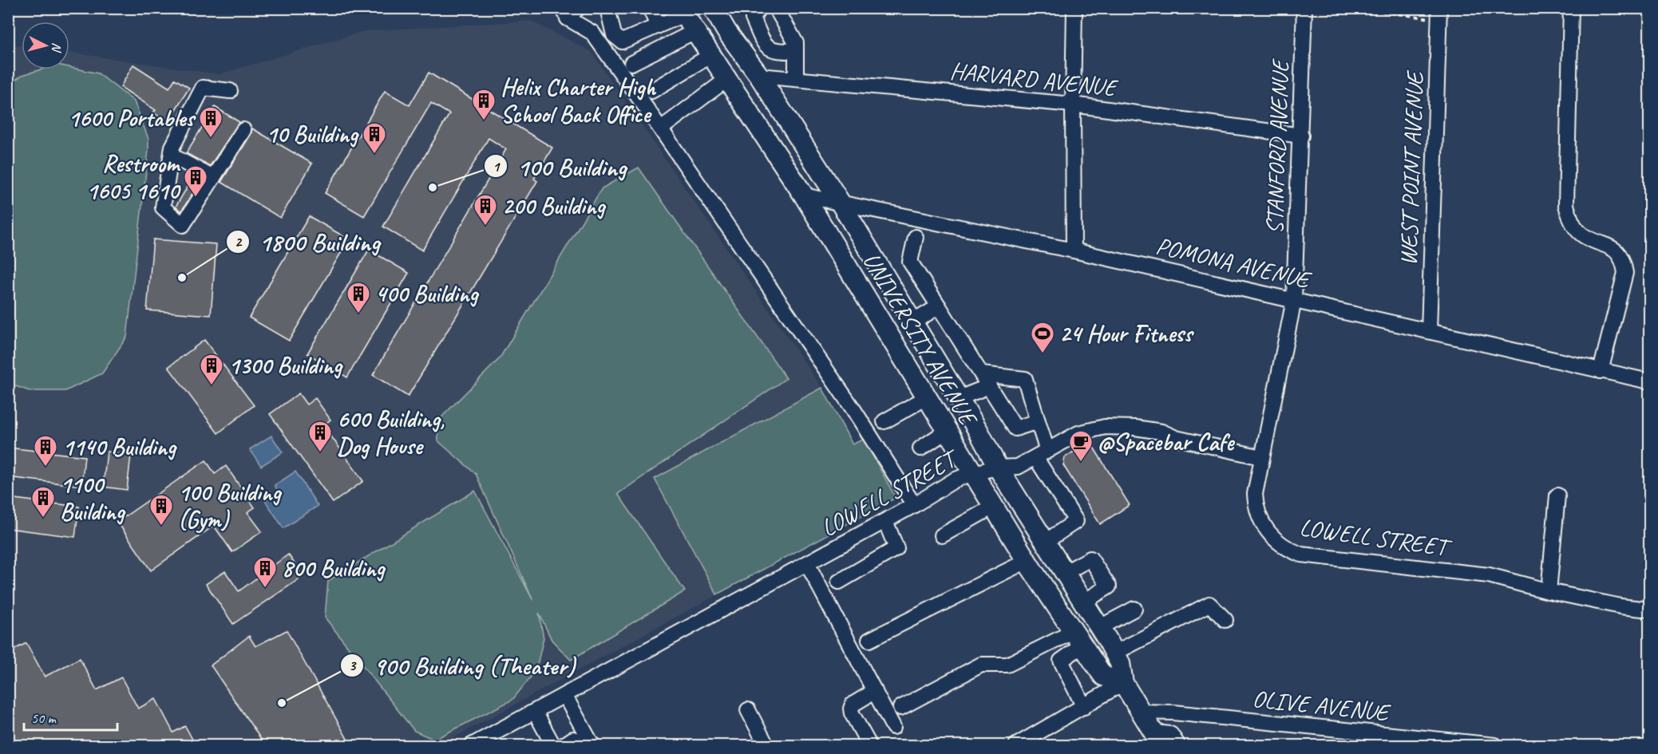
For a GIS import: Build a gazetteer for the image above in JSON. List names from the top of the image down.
{
  "streets": {
    "main road": ["UNIVERSITY AVENUE"],
    "street": [
      "HARVARD AVENUE",
      "STANFORD AVENUE",
      "WEST POINT AVENUE",
      "POMONA AVENUE",
      "LOWELL STREET",
      "OLIVE AVENUE"
    ]
  },
  "crossings": [
    ["HARVARD AVENUE", "STANFORD AVENUE"],
    ["HARVARD AVENUE", "UNIVERSITY AVENUE"],
    ["STANFORD AVENUE", "POMONA AVENUE"],
    ["STANFORD AVENUE", "LOWELL STREET"],
    ["WEST POINT AVENUE", "POMONA AVENUE"],
    ["POMONA AVENUE", "UNIVERSITY AVENUE"],
    ["UNIVERSITY AVENUE", "LOWELL STREET"],
    ["UNIVERSITY AVENUE", "OLIVE AVENUE"]
  ],
  "places": {
    "building": [
      "Helix Charter High School Back Office",
      "1600 Portables",
      "10 Building",
      "Restroom 1605 1610",
      "200 Building",
      "400 Building",
      "1300 Building",
      "600 Building, Dog House",
      "1140 Building",
      "1100 Building",
      "100 Building (Gym)",
      "800 Building"
    ],
    "other": ["100 Building", "1800 Building", "900 Building (Theater)"],
    "sports": ["24 Hour Fitness"],
    "cafe": ["@Spacebar Cafe"]
  },
  "scale_bar": "50 m",
  "north": "right"
}
